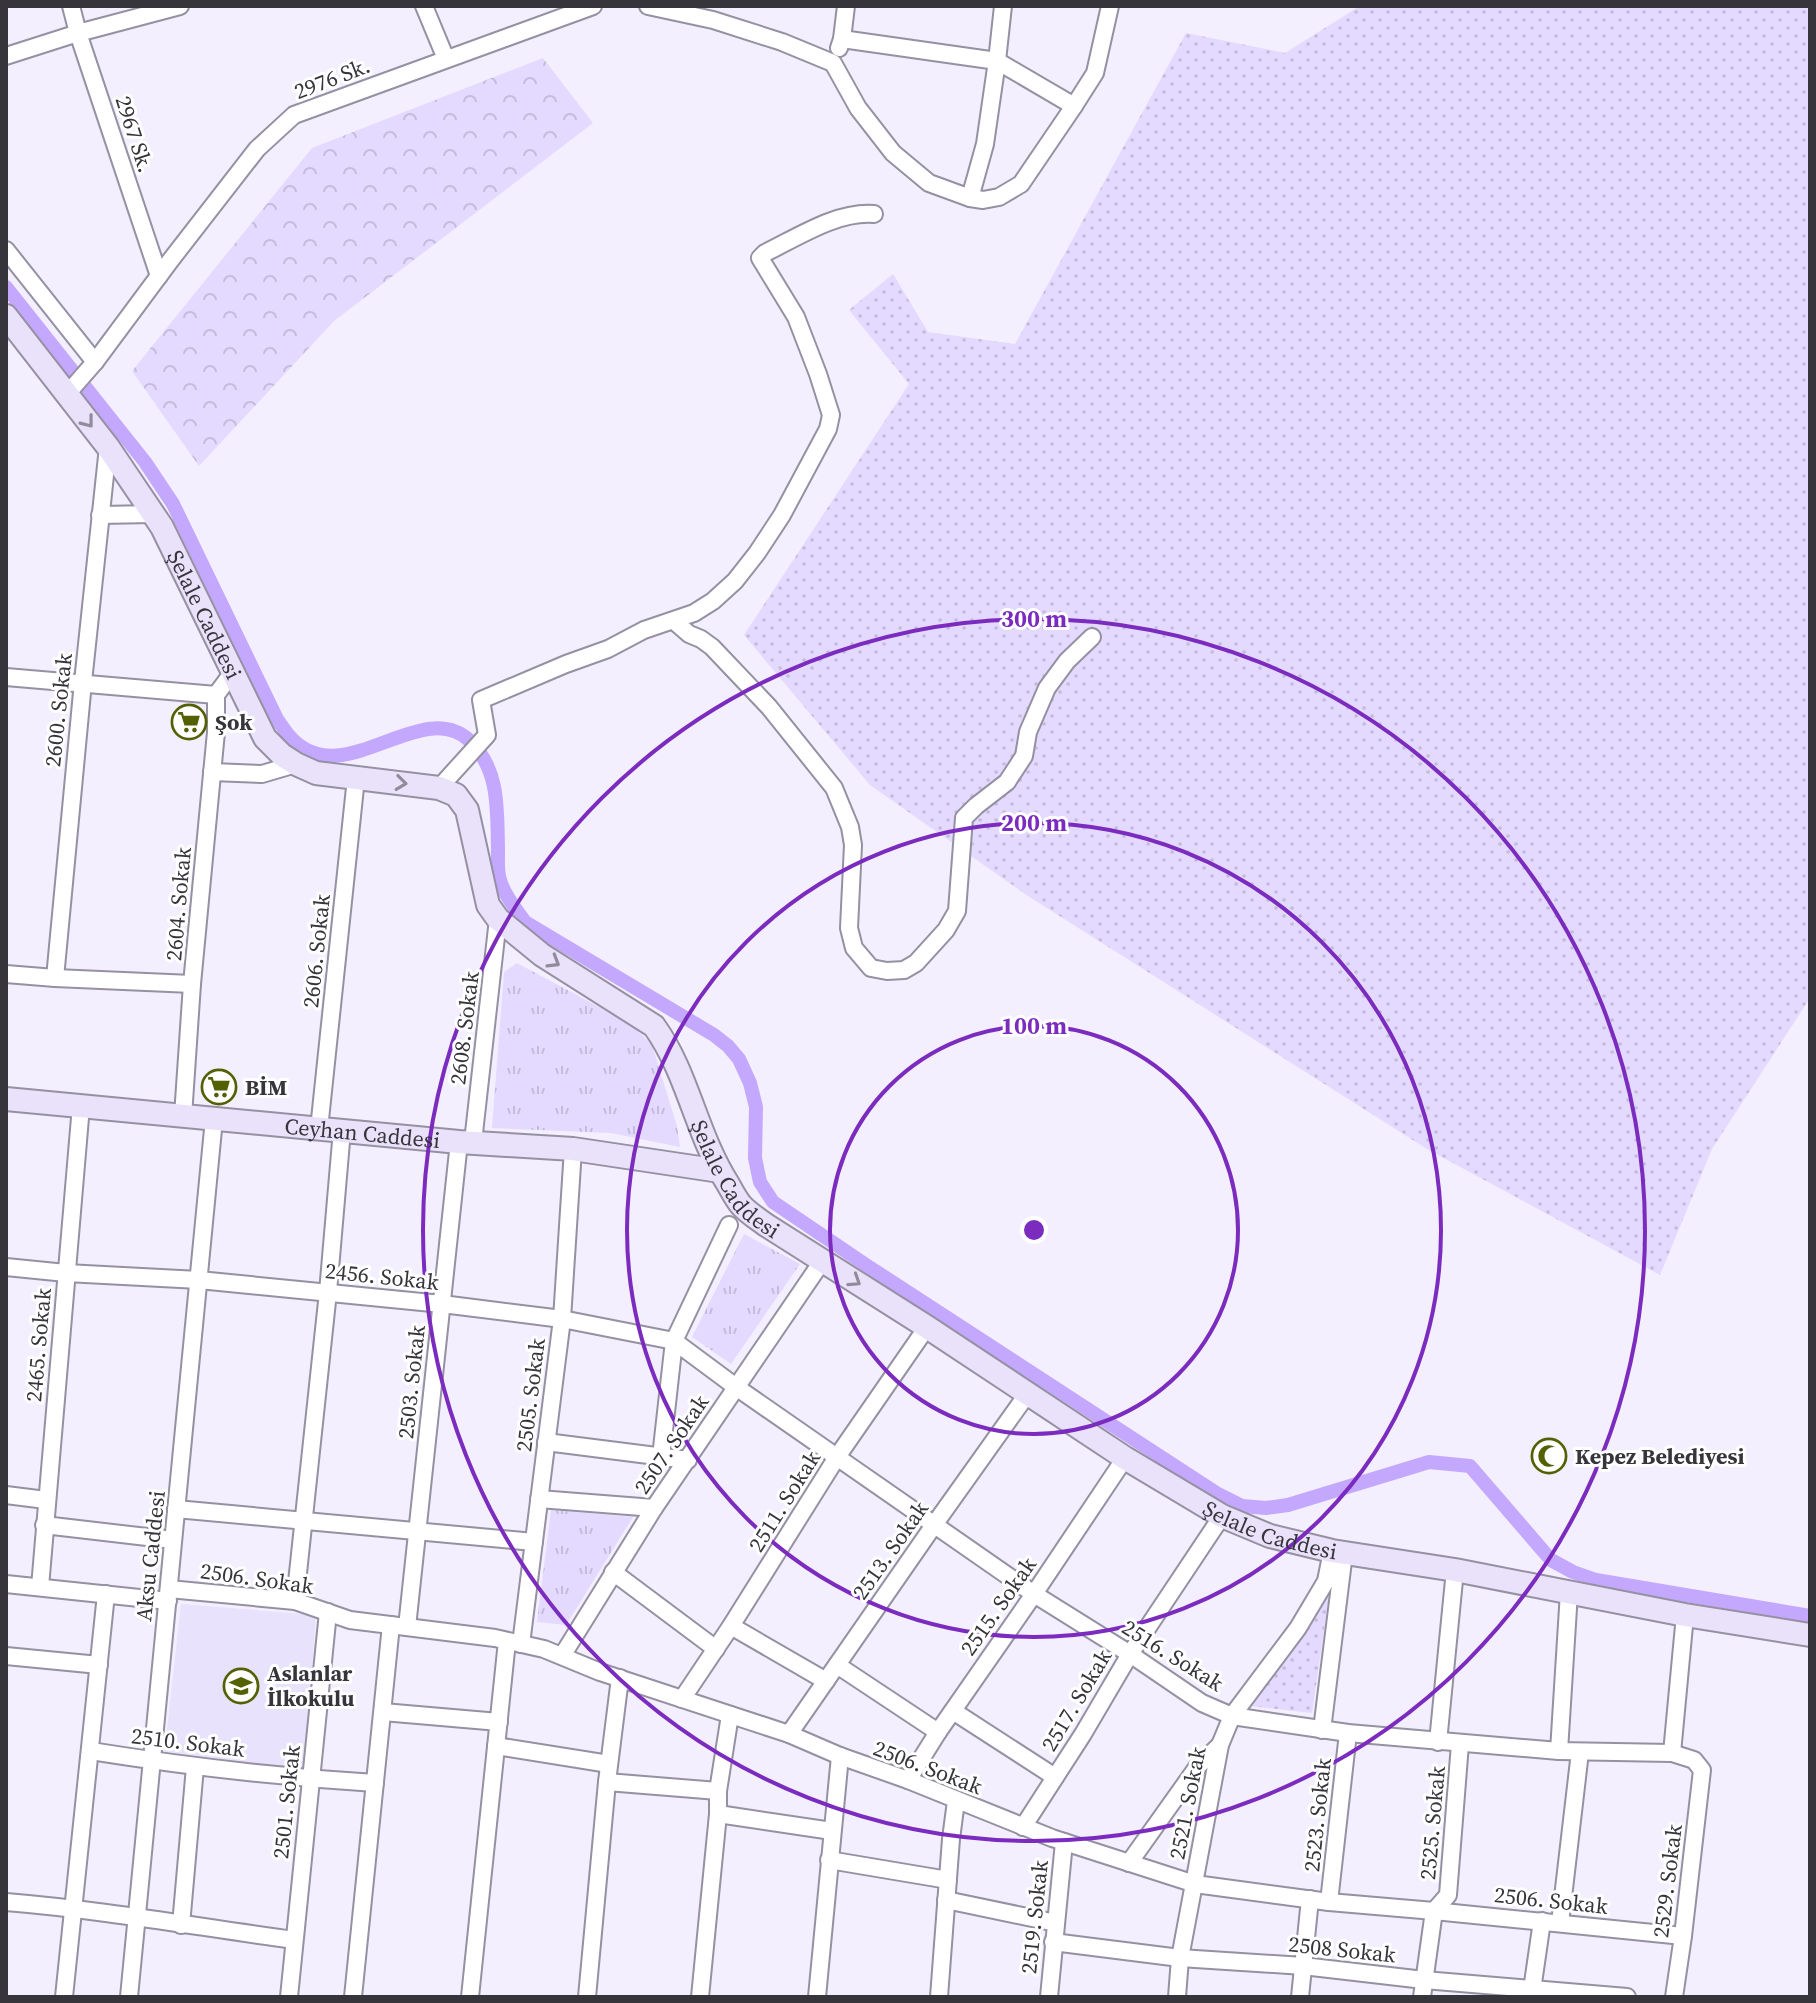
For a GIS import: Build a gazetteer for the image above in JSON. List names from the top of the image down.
{
  "streets": {
    "street": [
      "2976 Sk.",
      "2967 Sk.",
      "Şelale Caddesi",
      "2600. Sokak",
      "2604. Sokak",
      "2606. Sokak",
      "2608. Sokak",
      "Ceyhan Caddesi",
      "2456. Sokak",
      "2465. Sokak",
      "2503. Sokak",
      "2505. Sokak",
      "2507. Sokak",
      "2511. Sokak",
      "2513. Sokak",
      "Aksu Caddesi",
      "2506. Sokak",
      "2515. Sokak",
      "2516. Sokak",
      "2517. Sokak",
      "2510. Sokak",
      "2501. Sokak",
      "2521. Sokak",
      "2523. Sokak",
      "2525. Sokak",
      "2529. Sokak",
      "2519. Sokak",
      "2508 Sokak"
    ]
  },
  "crossings": [
    ["2976 Sk.", "2967 Sk."],
    ["2976 Sk.", "Şelale Caddesi"],
    ["Şelale Caddesi", "2600. Sokak"],
    ["Şelale Caddesi", "2606. Sokak"],
    ["Şelale Caddesi", "2608. Sokak"],
    ["Şelale Caddesi", "Ceyhan Caddesi"],
    ["Şelale Caddesi", "2507. Sokak"],
    ["Şelale Caddesi", "2511. Sokak"],
    ["Şelale Caddesi", "2513. Sokak"],
    ["Şelale Caddesi", "2515. Sokak"],
    ["Şelale Caddesi", "2517. Sokak"],
    ["Şelale Caddesi", "2521. Sokak"],
    ["Şelale Caddesi", "2525. Sokak"],
    ["2604. Sokak", "Ceyhan Caddesi"],
    ["2606. Sokak", "Ceyhan Caddesi"],
    ["2608. Sokak", "Ceyhan Caddesi"],
    ["2608. Sokak", "2503. Sokak"],
    ["Ceyhan Caddesi", "2465. Sokak"],
    ["Ceyhan Caddesi", "2503. Sokak"],
    ["Ceyhan Caddesi", "2505. Sokak"],
    ["Ceyhan Caddesi", "Aksu Caddesi"],
    ["2456. Sokak", "2465. Sokak"],
    ["2456. Sokak", "2503. Sokak"],
    ["2456. Sokak", "2505. Sokak"],
    ["2456. Sokak", "2507. Sokak"],
    ["2456. Sokak", "Aksu Caddesi"],
    ["2456. Sokak", "2516. Sokak"],
    ["2465. Sokak", "2506. Sokak"],
    ["2503. Sokak", "2506. Sokak"],
    ["2503. Sokak", "2510. Sokak"],
    ["2505. Sokak", "2506. Sokak"],
    ["2507. Sokak", "2506. Sokak"],
    ["2507. Sokak", "2516. Sokak"],
    ["2511. Sokak", "2506. Sokak"],
    ["2511. Sokak", "2516. Sokak"],
    ["2513. Sokak", "2506. Sokak"],
    ["2513. Sokak", "2516. Sokak"],
    ["Aksu Caddesi", "2506. Sokak"],
    ["Aksu Caddesi", "2510. Sokak"],
    ["2506. Sokak", "2515. Sokak"],
    ["2506. Sokak", "2517. Sokak"],
    ["2506. Sokak", "2501. Sokak"],
    ["2506. Sokak", "2521. Sokak"],
    ["2506. Sokak", "2523. Sokak"],
    ["2506. Sokak", "2525. Sokak"],
    ["2506. Sokak", "2529. Sokak"],
    ["2506. Sokak", "2519. Sokak"],
    ["2515. Sokak", "2516. Sokak"],
    ["2516. Sokak", "2517. Sokak"],
    ["2516. Sokak", "2521. Sokak"],
    ["2516. Sokak", "2523. Sokak"],
    ["2516. Sokak", "2525. Sokak"],
    ["2516. Sokak", "2529. Sokak"],
    ["2510. Sokak", "2501. Sokak"],
    ["2521. Sokak", "2508 Sokak"],
    ["2523. Sokak", "2508 Sokak"],
    ["2525. Sokak", "2508 Sokak"],
    ["2519. Sokak", "2508 Sokak"]
  ],
  "places": {
    "supermarket": ["Şok", "BİM"],
    "mosque": ["Kepez Belediyesi"],
    "school or university": ["Aslanlar İlkokulu"]
  },
  "rings": ["300 m", "200 m", "100 m"]
}
